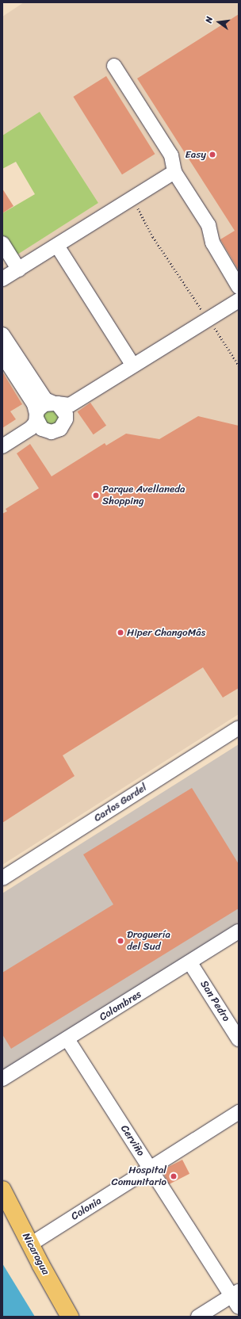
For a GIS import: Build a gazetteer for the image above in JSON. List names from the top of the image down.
{
  "streets": {
    "main road": ["Nicaragua"],
    "street": [
      "Carlos Gardel",
      "San Pedro",
      "Colombres",
      "Cerviño",
      "Colonia"
    ]
  },
  "crossings": [
    ["San Pedro", "Colombres"],
    ["Colombres", "Cerviño"],
    ["Cerviño", "Colonia"],
    ["Colonia", "Nicaragua"]
  ],
  "places": [
    "Easy",
    "Parque Avellaneda Shopping",
    "Hiper ChangoMâs",
    "Droguería del Sud",
    "Hospital Comunitario"
  ],
  "north": "left"
}
